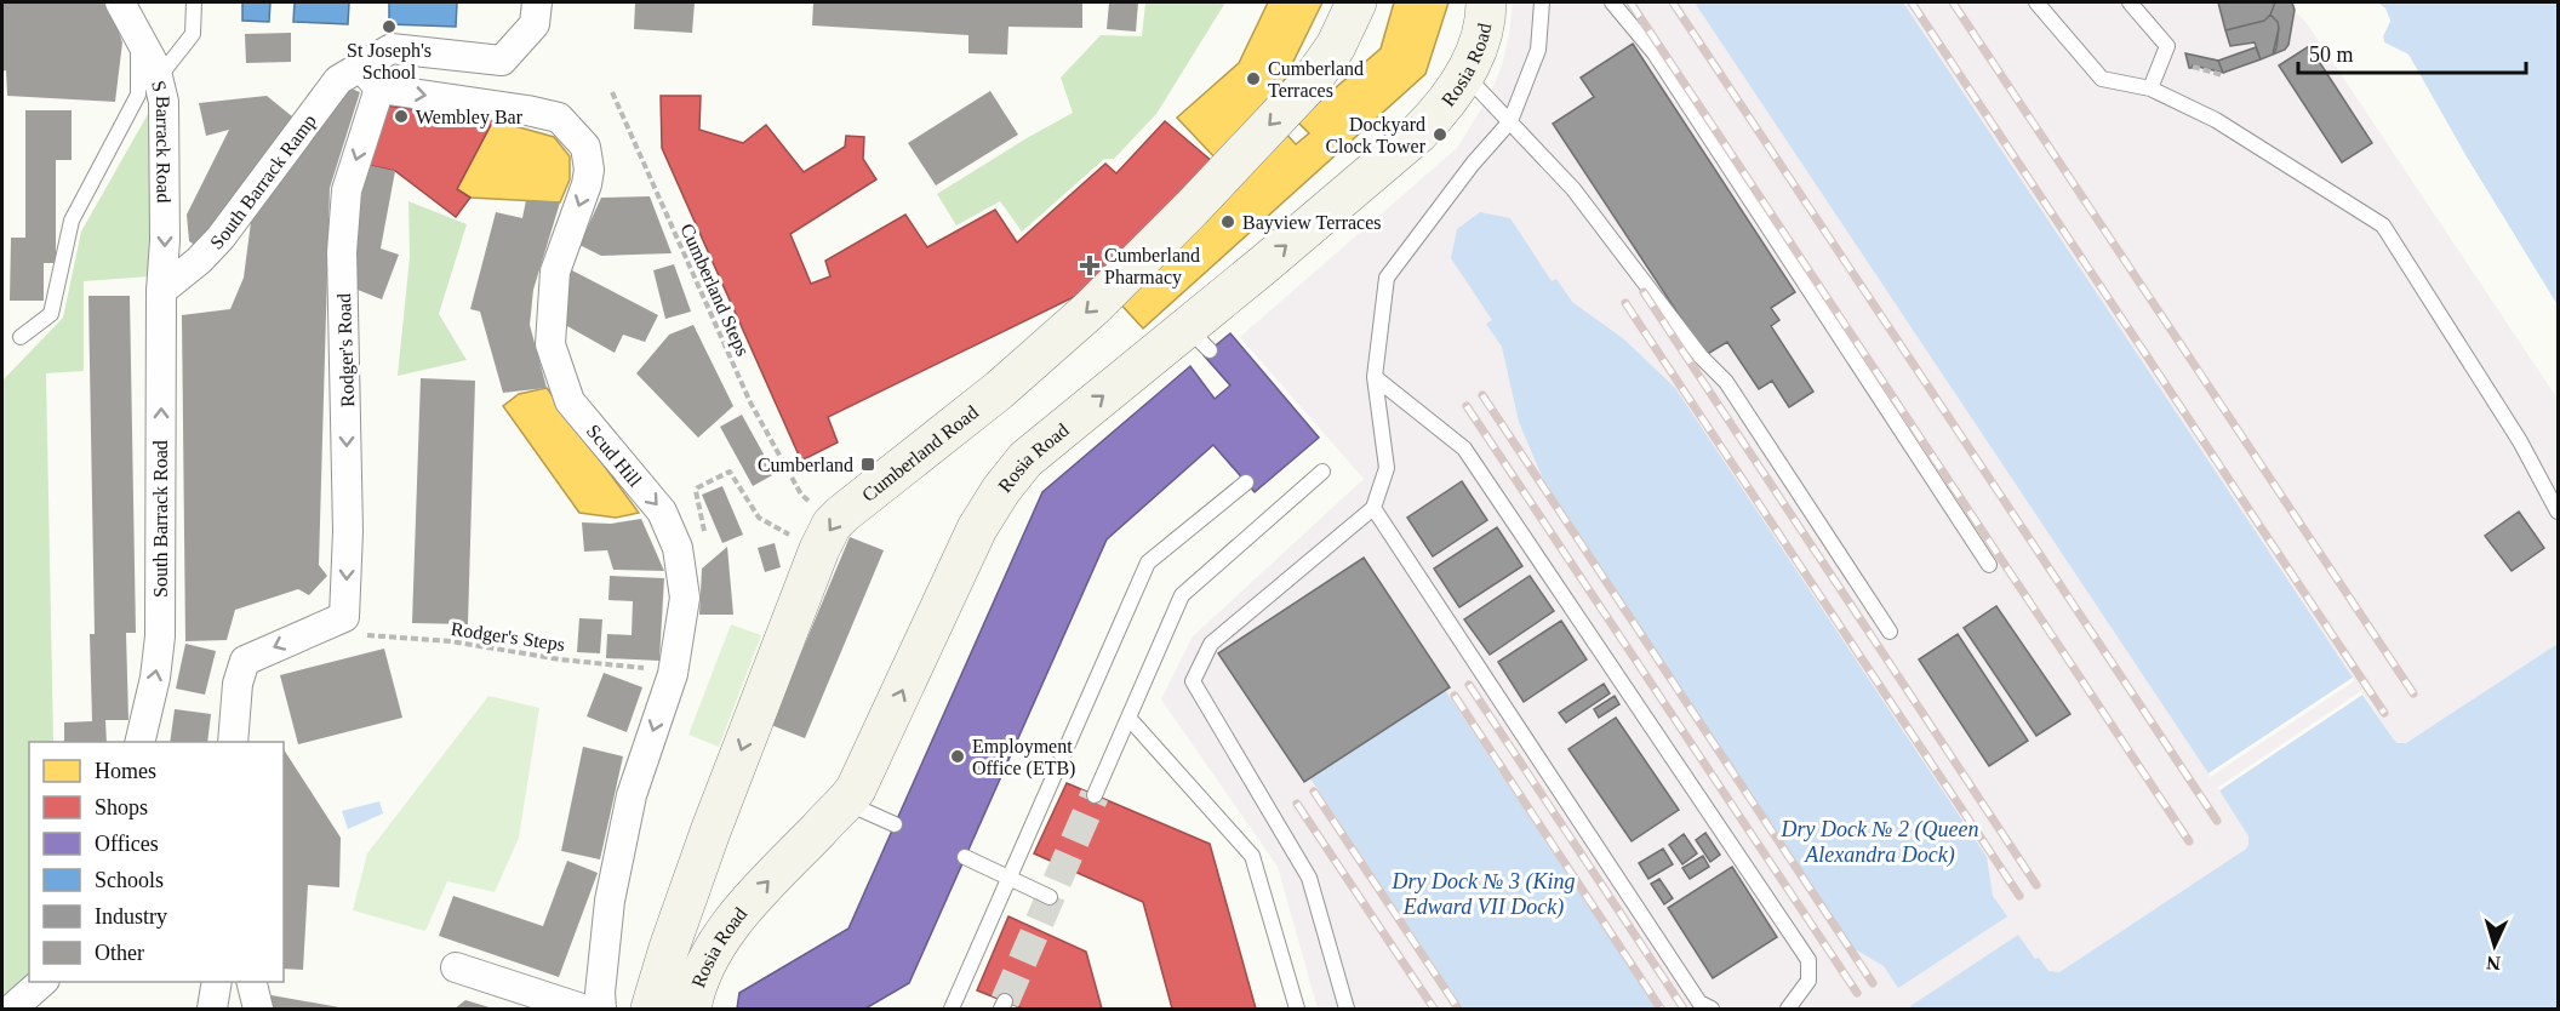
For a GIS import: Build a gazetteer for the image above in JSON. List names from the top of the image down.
{
  "streets": {
    "main road": ["Rosia Road", "Cumberland Road"],
    "street": [
      "S Barrack Road",
      "South Barrack Ramp",
      "Rodger's Road",
      "Scud Hill",
      "South Barrack Road"
    ],
    "path": ["Cumberland Steps", "Rodger's Steps"]
  },
  "crossings": [
    ["S Barrack Road", "South Barrack Ramp"],
    ["S Barrack Road", "South Barrack Road"],
    ["South Barrack Ramp", "South Barrack Road"],
    ["Rodger's Road", "Scud Hill"],
    ["Rodger's Road", "Rodger's Steps"],
    ["Scud Hill", "Rodger's Steps"]
  ],
  "one_way": [
    "Rosia Road",
    "S Barrack Road",
    "Rodger's Road",
    "Cumberland Road",
    "Scud Hill",
    "South Barrack Road"
  ],
  "water": ["Dry Dock № 2 (Queen Alexandra Dock)", "Dry Dock № 3 (King Edward VII Dock)"],
  "places": {
    "other": [
      "St Joseph's School",
      "Cumberland Terraces",
      "Wembley Bar",
      "Dockyard Clock Tower",
      "Bayview Terraces",
      "Employment Office (ETB)"
    ],
    "health": ["Cumberland Pharmacy"],
    "transit": ["Cumberland"]
  },
  "legend": [
    "Homes",
    "Shops",
    "Offices",
    "Schools",
    "Industry",
    "Other"
  ],
  "scale_bar": "50 m",
  "north": "bottom"
}
